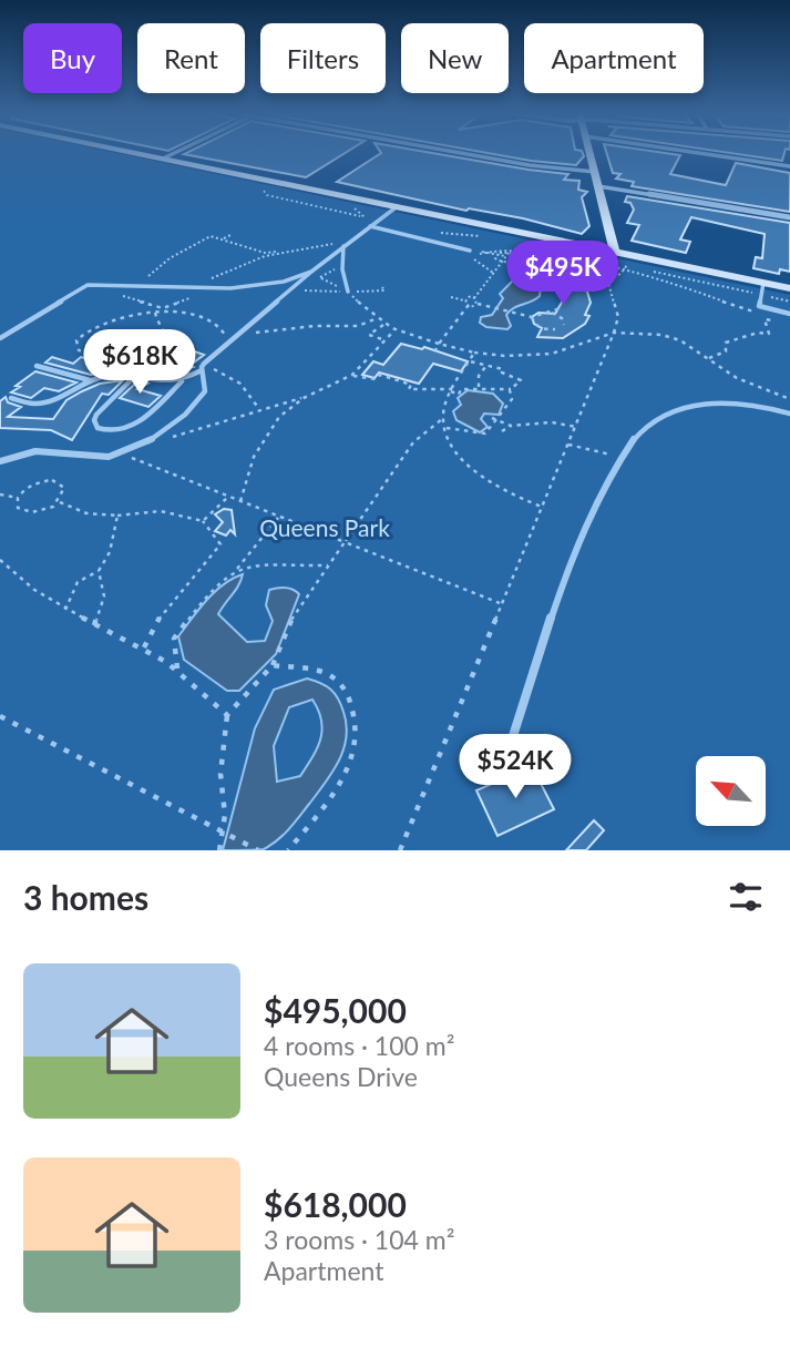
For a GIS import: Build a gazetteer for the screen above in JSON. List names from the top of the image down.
{
  "parks": ["Queens Park"],
  "north": "top left",
  "page": {
    "chip": [
      "Buy",
      "Rent",
      "Filters",
      "New",
      "Apartment"
    ],
    "price": ["$495K", "$618K", "$524K"],
    "heading": "3 homes",
    "list": [
      {
        "name": "$495,000",
        "note": "4 rooms · 100 m² · Queens Drive"
      },
      {
        "name": "$618,000",
        "note": "3 rooms · 104 m² · Apartment"
      }
    ]
  }
}
